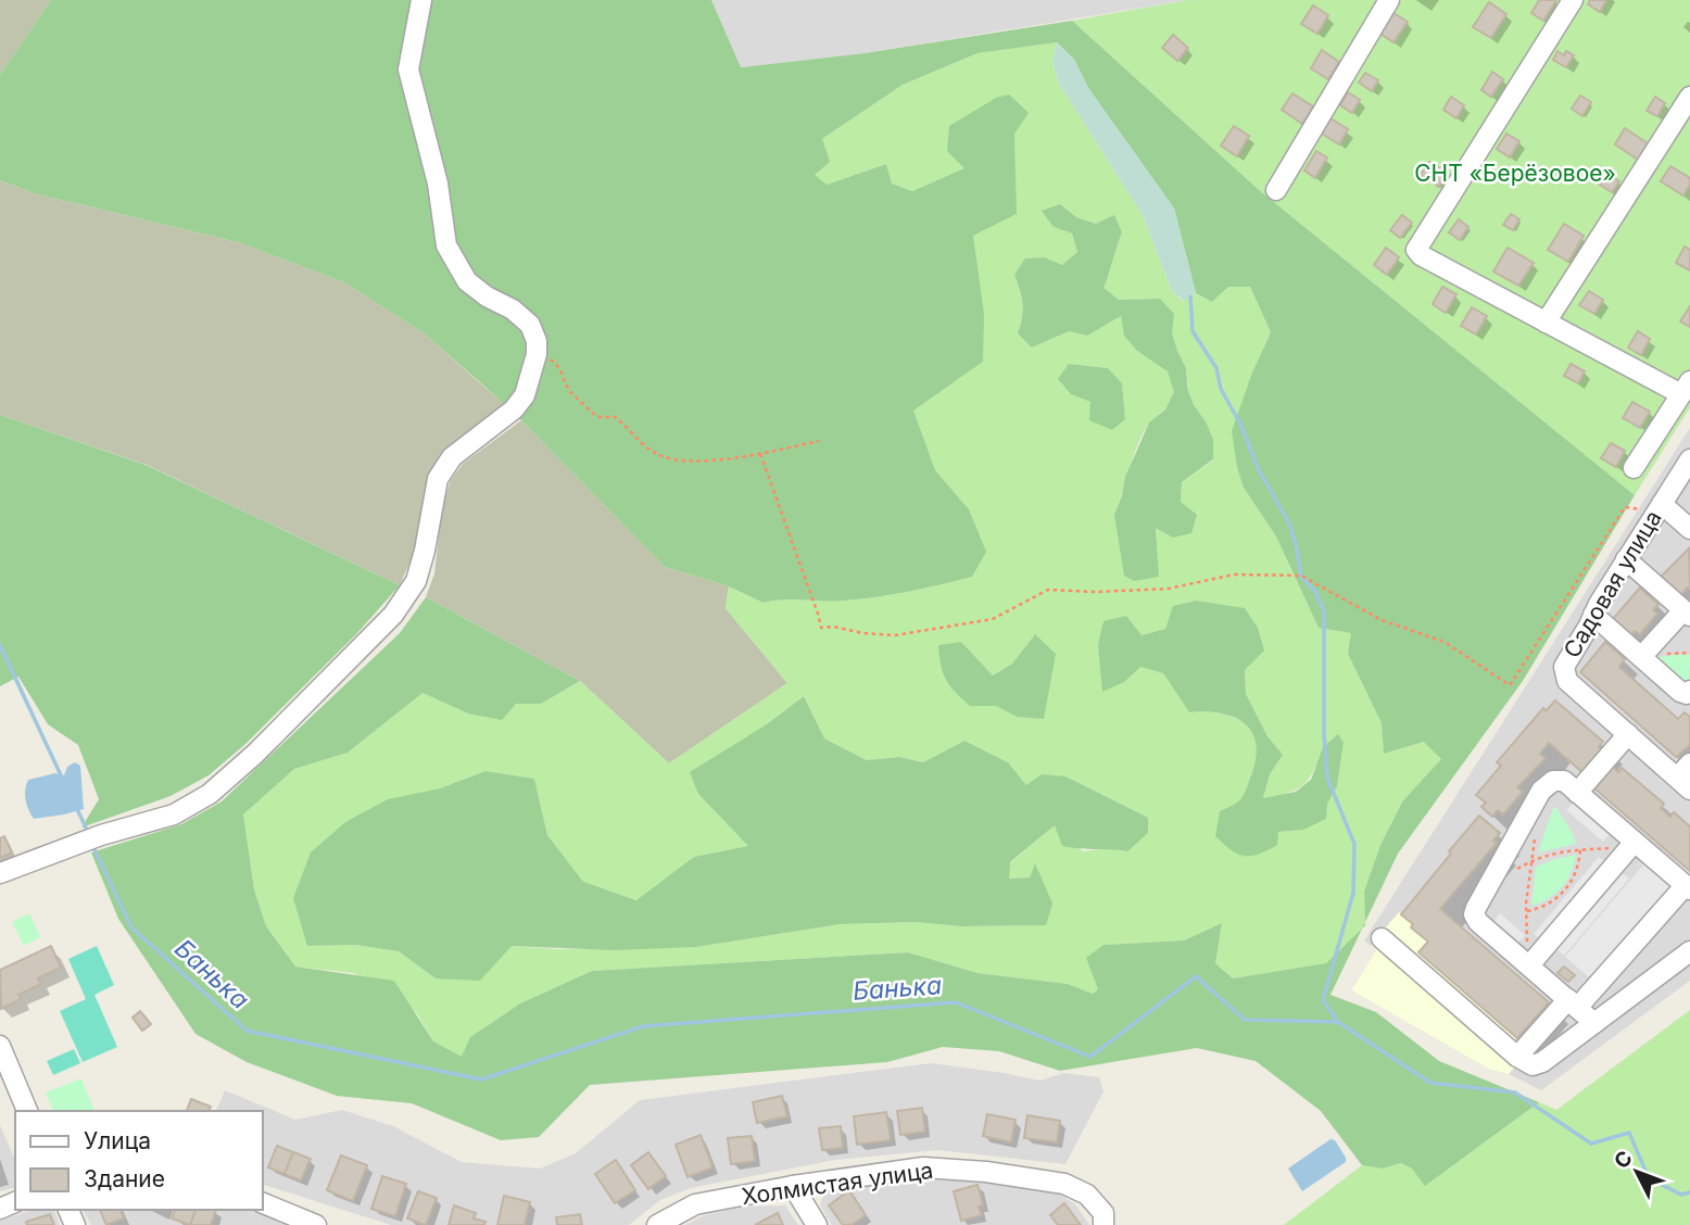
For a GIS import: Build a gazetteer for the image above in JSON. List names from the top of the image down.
{
  "streets": {
    "street": ["Садовая улица", "Холмистая улица"]
  },
  "water": ["Банька"],
  "parks": ["СНТ «Берёзовое»"],
  "legend": ["Улица", "Здание"],
  "north": "top left"
}
